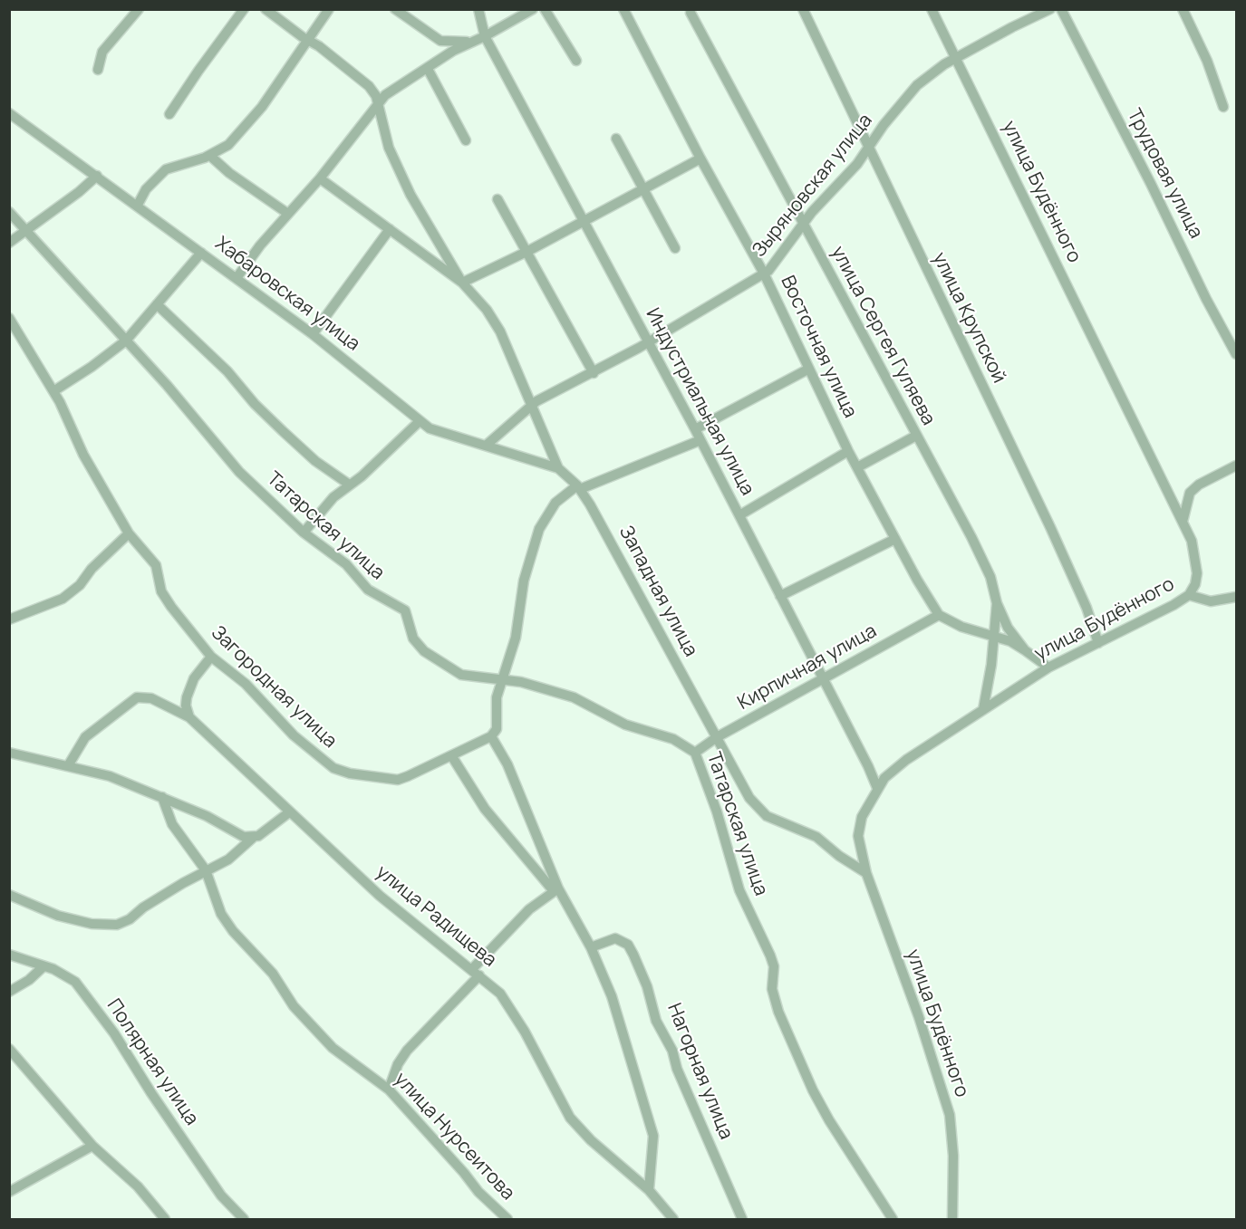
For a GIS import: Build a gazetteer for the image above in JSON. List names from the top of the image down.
{
  "streets": {
    "street": [
      "Трудовая улица",
      "Зыряновская улица",
      "улица Будённого",
      "Хабаровская улица",
      "улица Крупской",
      "улица Сергея Гуляева",
      "Восточная улица",
      "Индустриальная улица",
      "Татарская улица",
      "Западная улица",
      "Кирпичная улица",
      "Загородная улица",
      "улица Радищева",
      "Полярная улица",
      "Нагорная улица",
      "улица Нурсеитова"
    ]
  },
  "crossings": [
    ["Зыряновская улица", "улица Будённого"],
    ["Зыряновская улица", "Хабаровская улица"],
    ["Зыряновская улица", "улица Крупской"],
    ["Зыряновская улица", "улица Сергея Гуляева"],
    ["Зыряновская улица", "Восточная улица"],
    ["Зыряновская улица", "Индустриальная улица"],
    ["Зыряновская улица", "Западная улица"],
    ["улица Будённого", "улица Крупской"],
    ["улица Будённого", "улица Сергея Гуляева"],
    ["улица Будённого", "Индустриальная улица"],
    ["улица Будённого", "Западная улица"],
    ["Хабаровская улица", "Западная улица"],
    ["Восточная улица", "Кирпичная улица"],
    ["Индустриальная улица", "Кирпичная улица"],
    ["Татарская улица", "Кирпичная улица"],
    ["Западная улица", "Кирпичная улица"]
  ]
}
